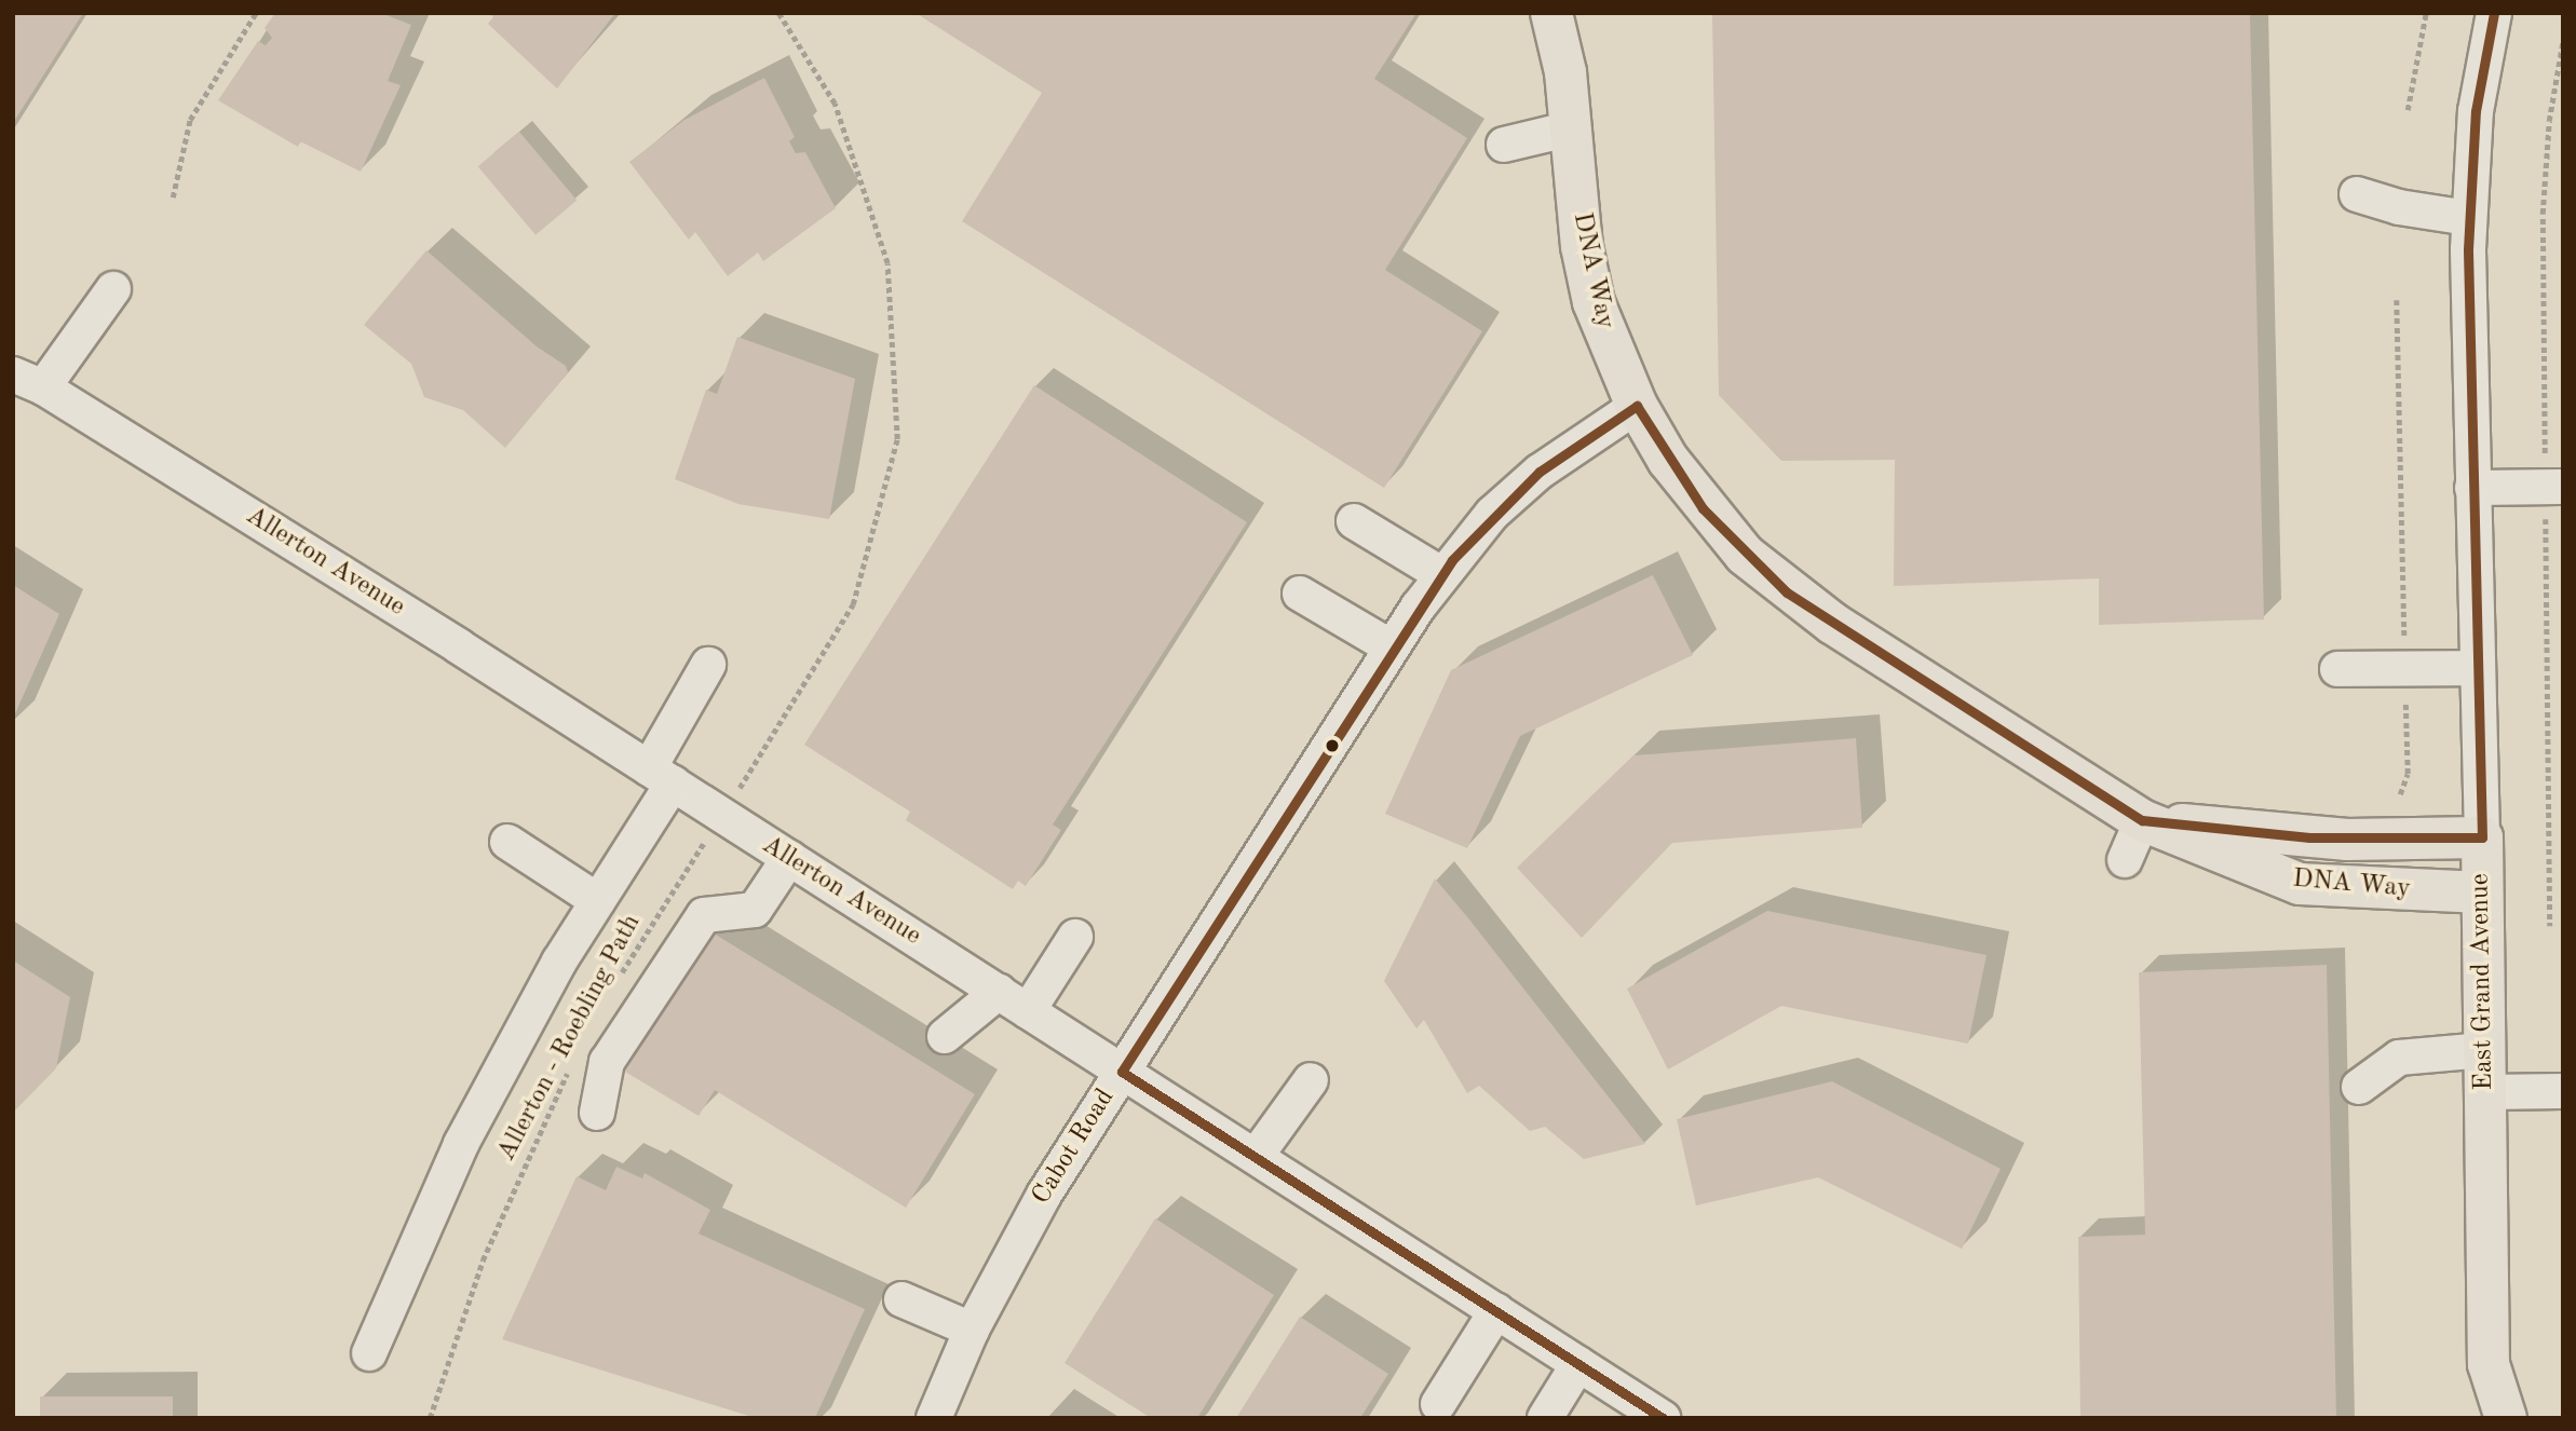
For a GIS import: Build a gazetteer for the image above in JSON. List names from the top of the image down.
{
  "streets": {
    "main road": ["DNA Way", "East Grand Avenue"],
    "street": ["Allerton Avenue", "Cabot Road"],
    "path": ["Allerton - Roebling Path"]
  },
  "crossings": [
    ["DNA Way", "East Grand Avenue"],
    ["DNA Way", "Cabot Road"],
    ["Allerton Avenue", "Allerton - Roebling Path"],
    ["Allerton Avenue", "Cabot Road"]
  ]
}
